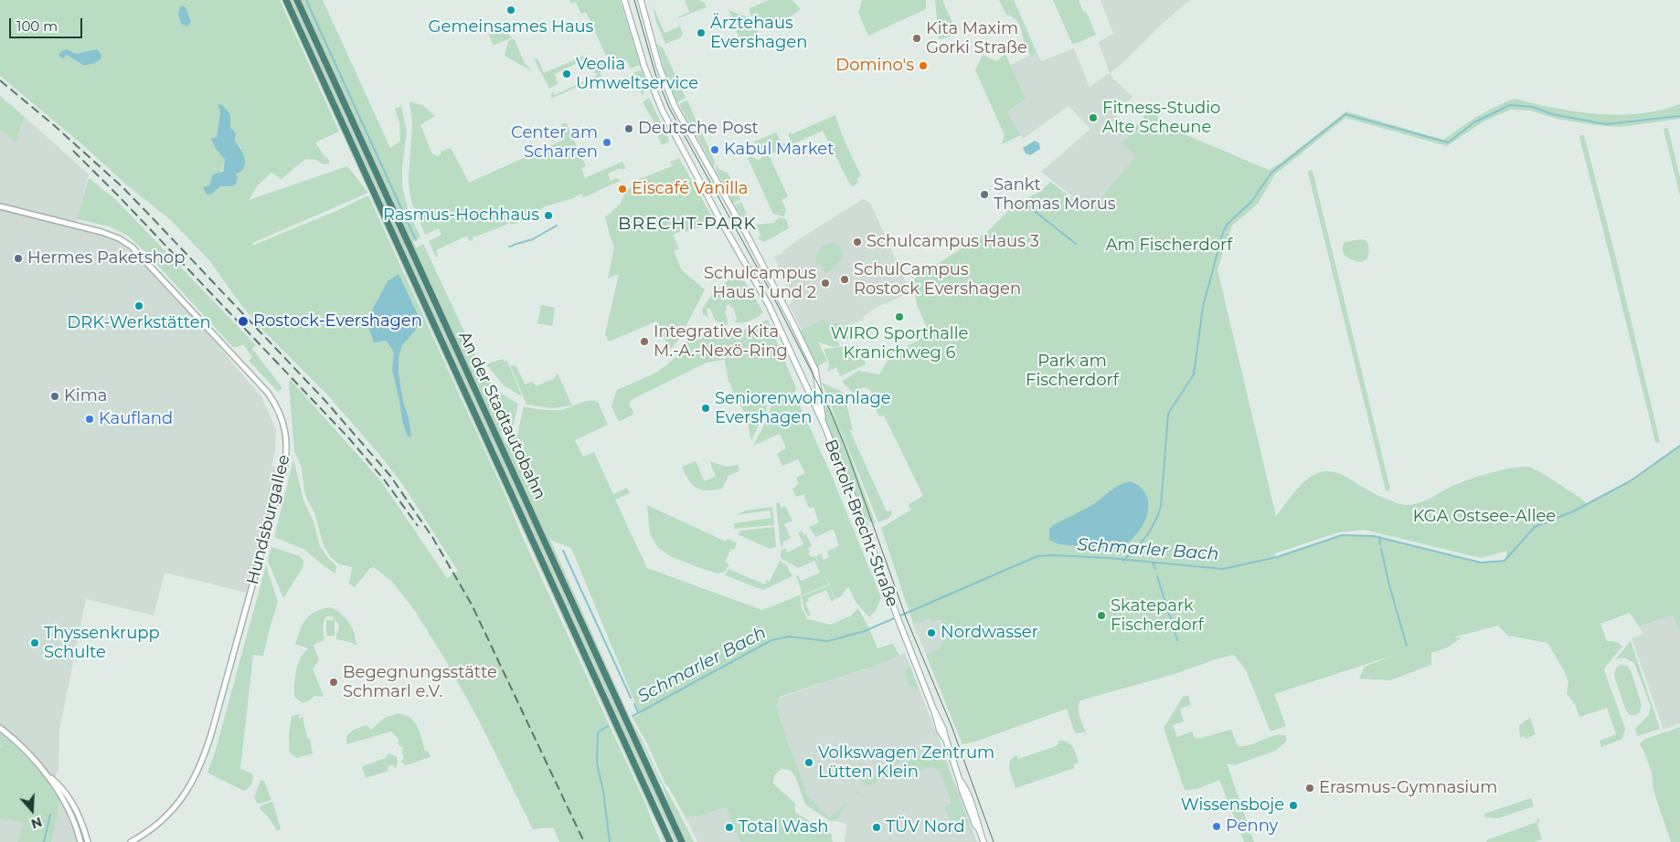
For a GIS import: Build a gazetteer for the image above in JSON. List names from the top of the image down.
{
  "streets": {
    "highway": ["An der Stadtautobahn"],
    "main road": ["Bertolt-Brecht-Straße"],
    "street": ["Hundsburgallee"]
  },
  "districts": ["BRECHT-PARK"],
  "water": ["Schmarler Bach"],
  "parks": ["Am Fischerdorf", "Park am Fischerdorf", "KGA Ostsee-Allee"],
  "places": [
    "Gemeinsames Haus",
    "Ärztehaus Evershagen",
    "Kita Maxim Gorki Straße",
    "Domino's",
    "Veolia Umweltservice",
    "Fitness-Studio Alte Scheune",
    "Deutsche Post",
    "Center am Scharren",
    "Kabul Market",
    "Eiscafé Vanilla",
    "Sankt Thomas Morus",
    "Rasmus-Hochhaus",
    "Schulcampus Haus 3",
    "Hermes Paketshop",
    "SchulCampus Rostock Evershagen",
    "Schulcampus Haus 1 und 2",
    "DRK-Werkstätten",
    "WIRO Sporthalle Kranichweg 6",
    "Rostock-Evershagen",
    "Integrative Kita M.-A.-Nexö-Ring",
    "Kima",
    "Seniorenwohnanlage Evershagen",
    "Kaufland",
    "Skatepark Fischerdorf",
    "Nordwasser",
    "Thyssenkrupp Schulte",
    "Begegnungsstätte Schmarl e.V.",
    "Volkswagen Zentrum Lütten Klein",
    "Erasmus-Gymnasium",
    "Wissensboje",
    "Penny",
    "Total Wash",
    "TÜV Nord"
  ],
  "scale_bar": "100 m",
  "north": "bottom"
}
